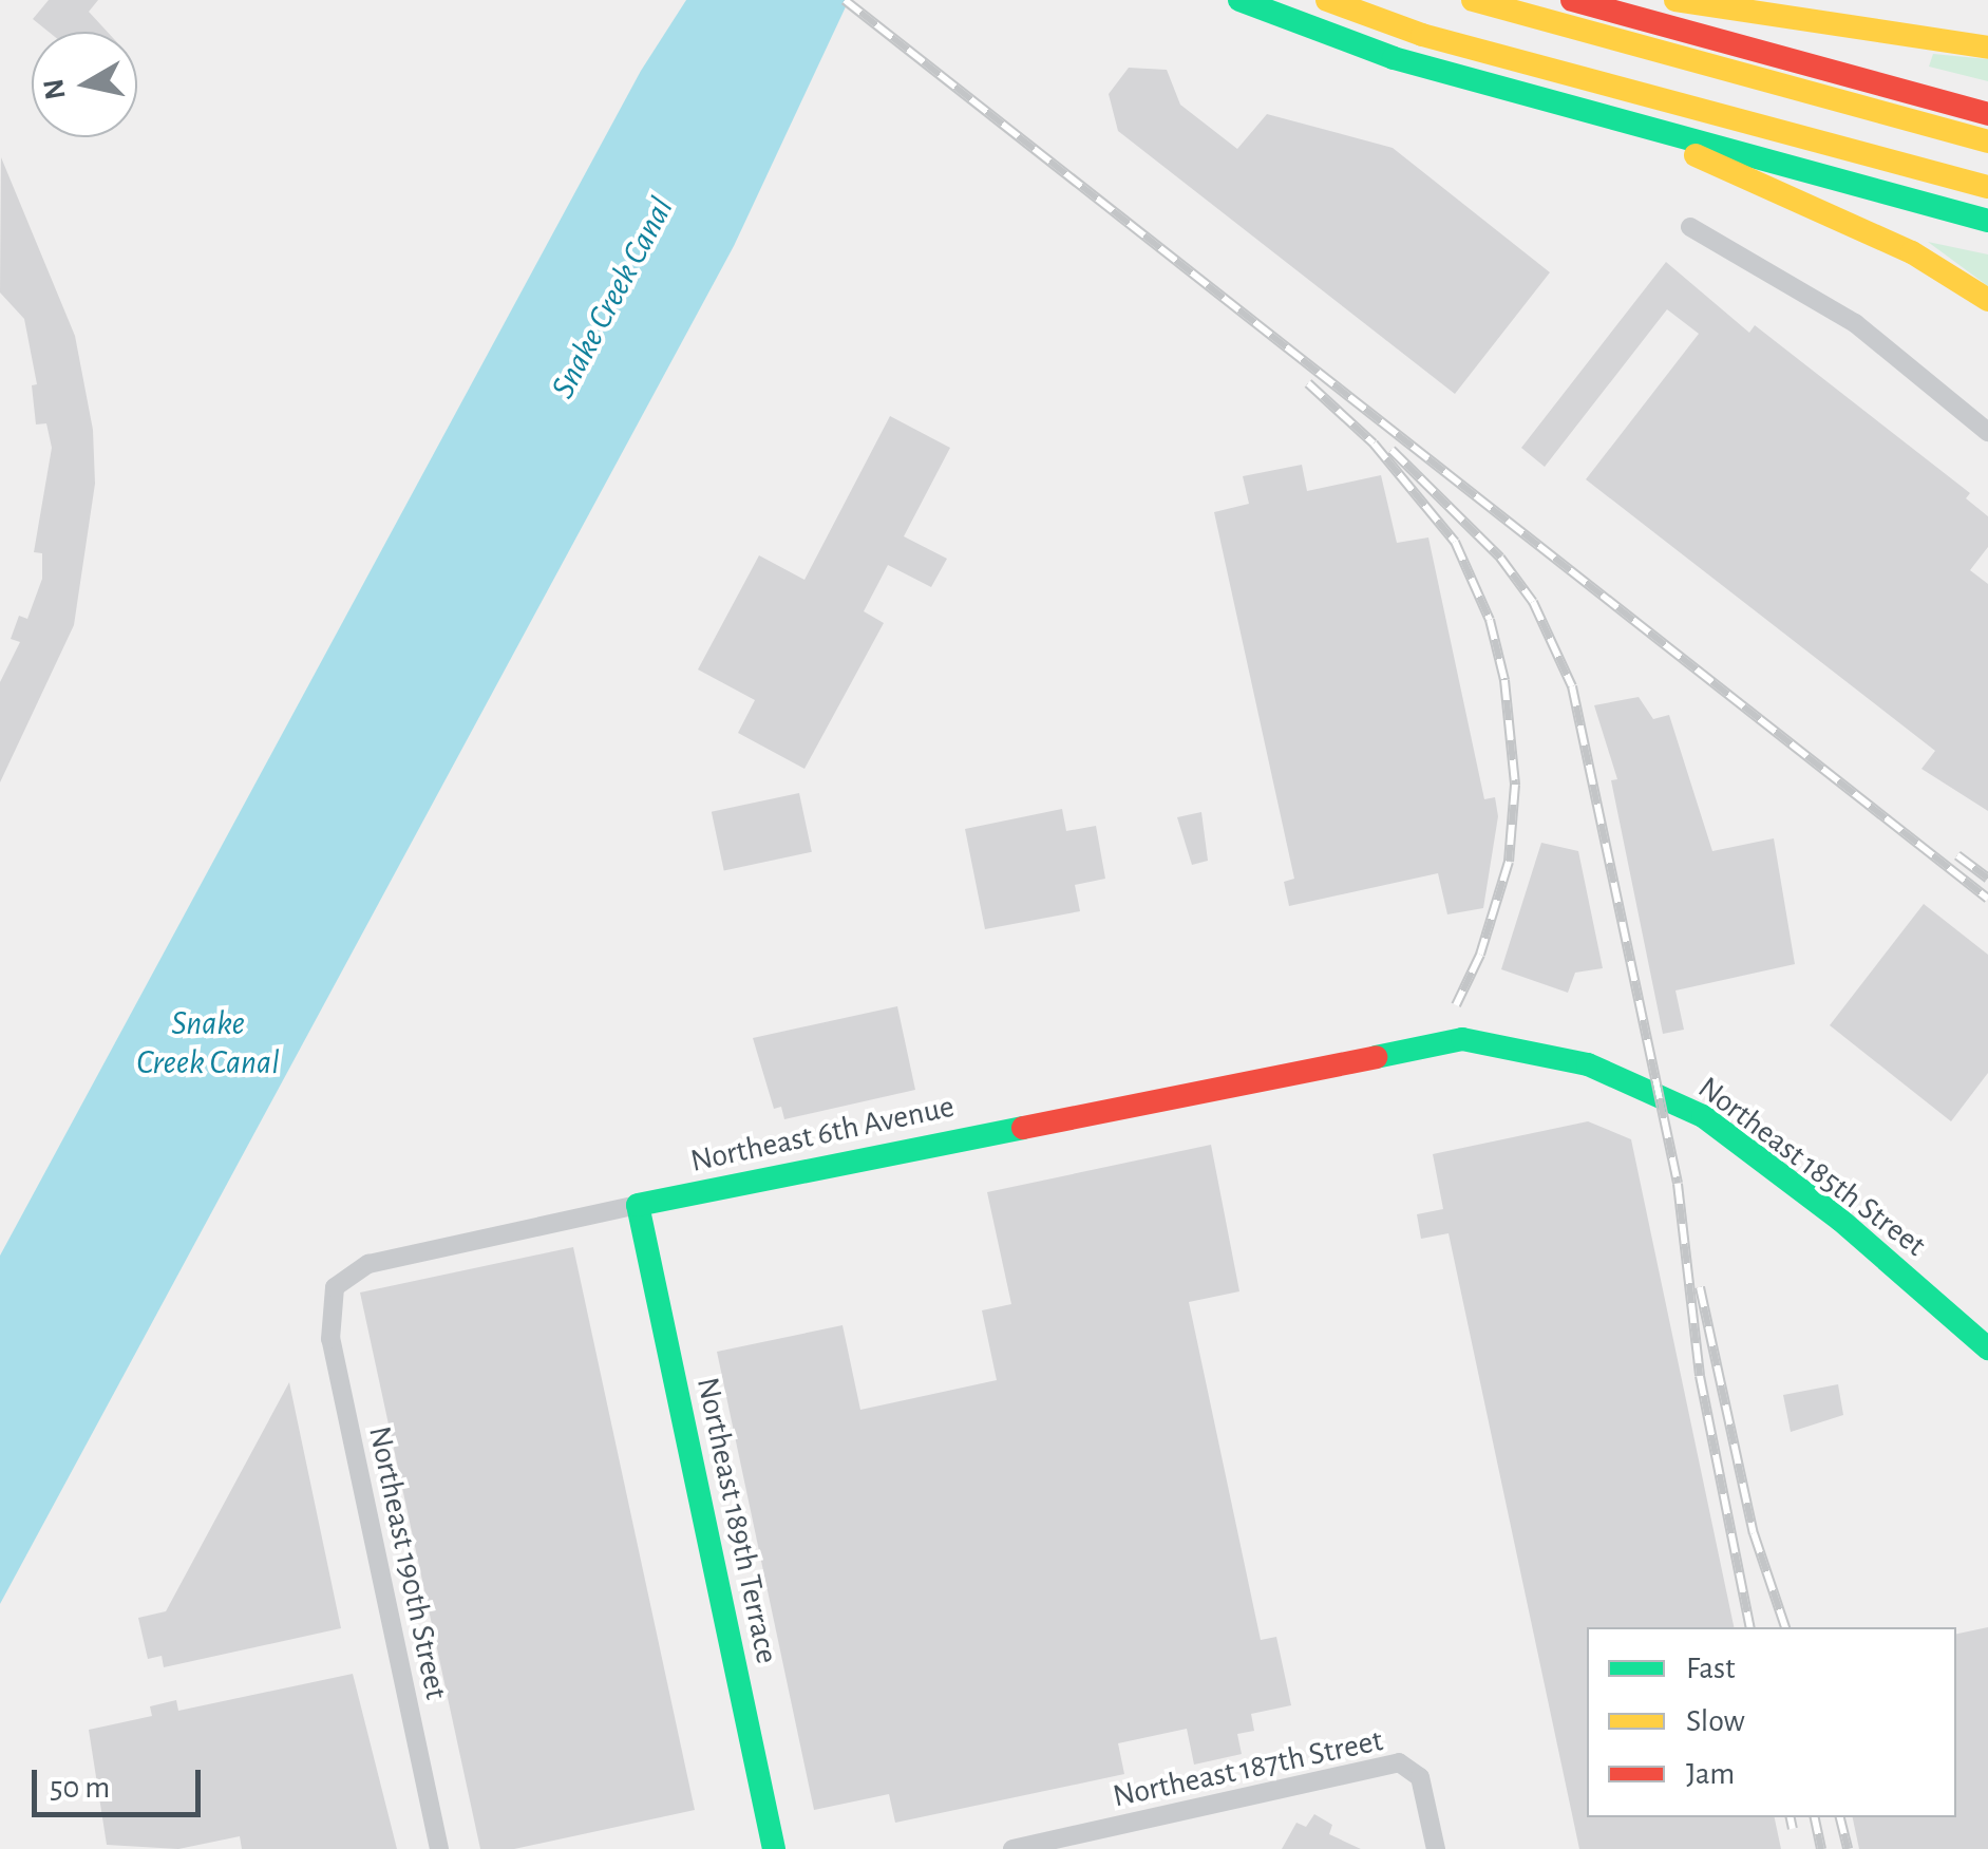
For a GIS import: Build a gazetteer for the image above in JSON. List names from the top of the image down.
{
  "streets": {
    "main road": ["Northeast 6th Avenue", "Northeast 185th Street", "Northeast 189th Terrace"],
    "street": ["Northeast 190th Street", "Northeast 187th Street"]
  },
  "crossings": [
    ["Northeast 6th Avenue", "Northeast 185th Street"],
    ["Northeast 6th Avenue", "Northeast 189th Terrace"],
    ["Northeast 6th Avenue", "Northeast 190th Street"]
  ],
  "water": ["Snake Creek Canal"],
  "legend": ["Fast", "Slow", "Jam"],
  "scale_bar": "50 m",
  "north": "left"
}
